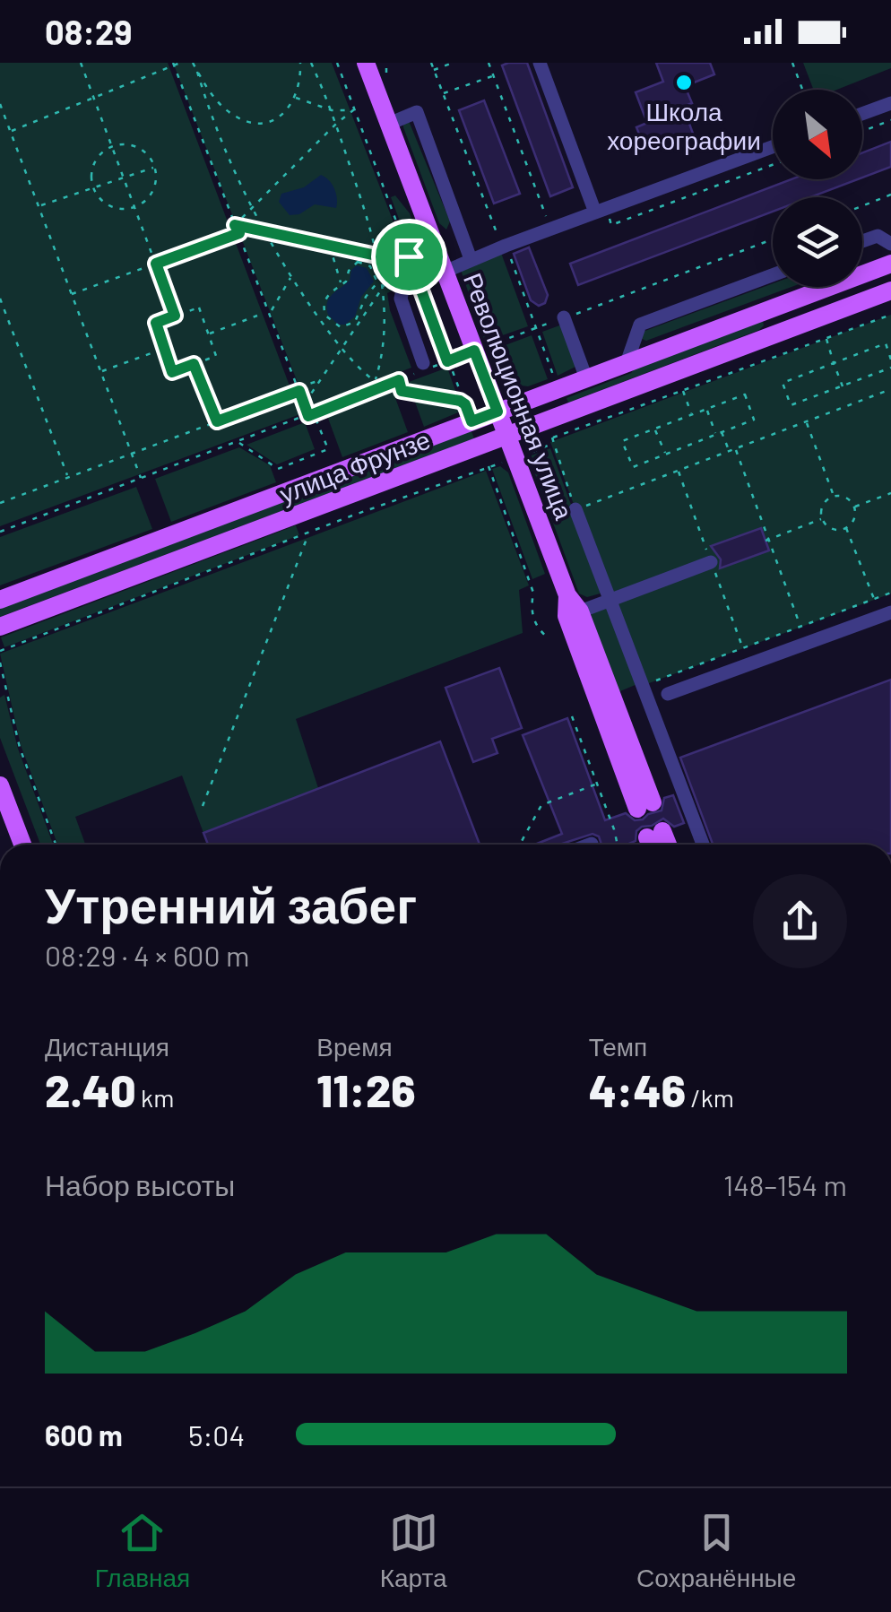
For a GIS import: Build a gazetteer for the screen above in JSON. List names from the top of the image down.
{
  "streets": {
    "main road": ["Революционная улица", "улица Фрунзе"]
  },
  "crossings": [
    ["Революционная улица", "улица Фрунзе"]
  ],
  "places": ["Школа хореографии"],
  "north": "bottom right",
  "page": {
    "status": "08:29",
    "heading": ["Утренний забег", "08:29 · 4 × 600 m"],
    "stats": [
      ["Дистанция", "2.40 km"],
      ["Время", "11:26"],
      ["Темп", "4:46 /km"]
    ],
    "chart": ["Набор высоты", "148–154 m"],
    "list": [
      {
        "name": "600 m",
        "note": "5:04"
      }
    ],
    "tabs": ["Главная", "Карта", "Сохранённые"]
  }
}
